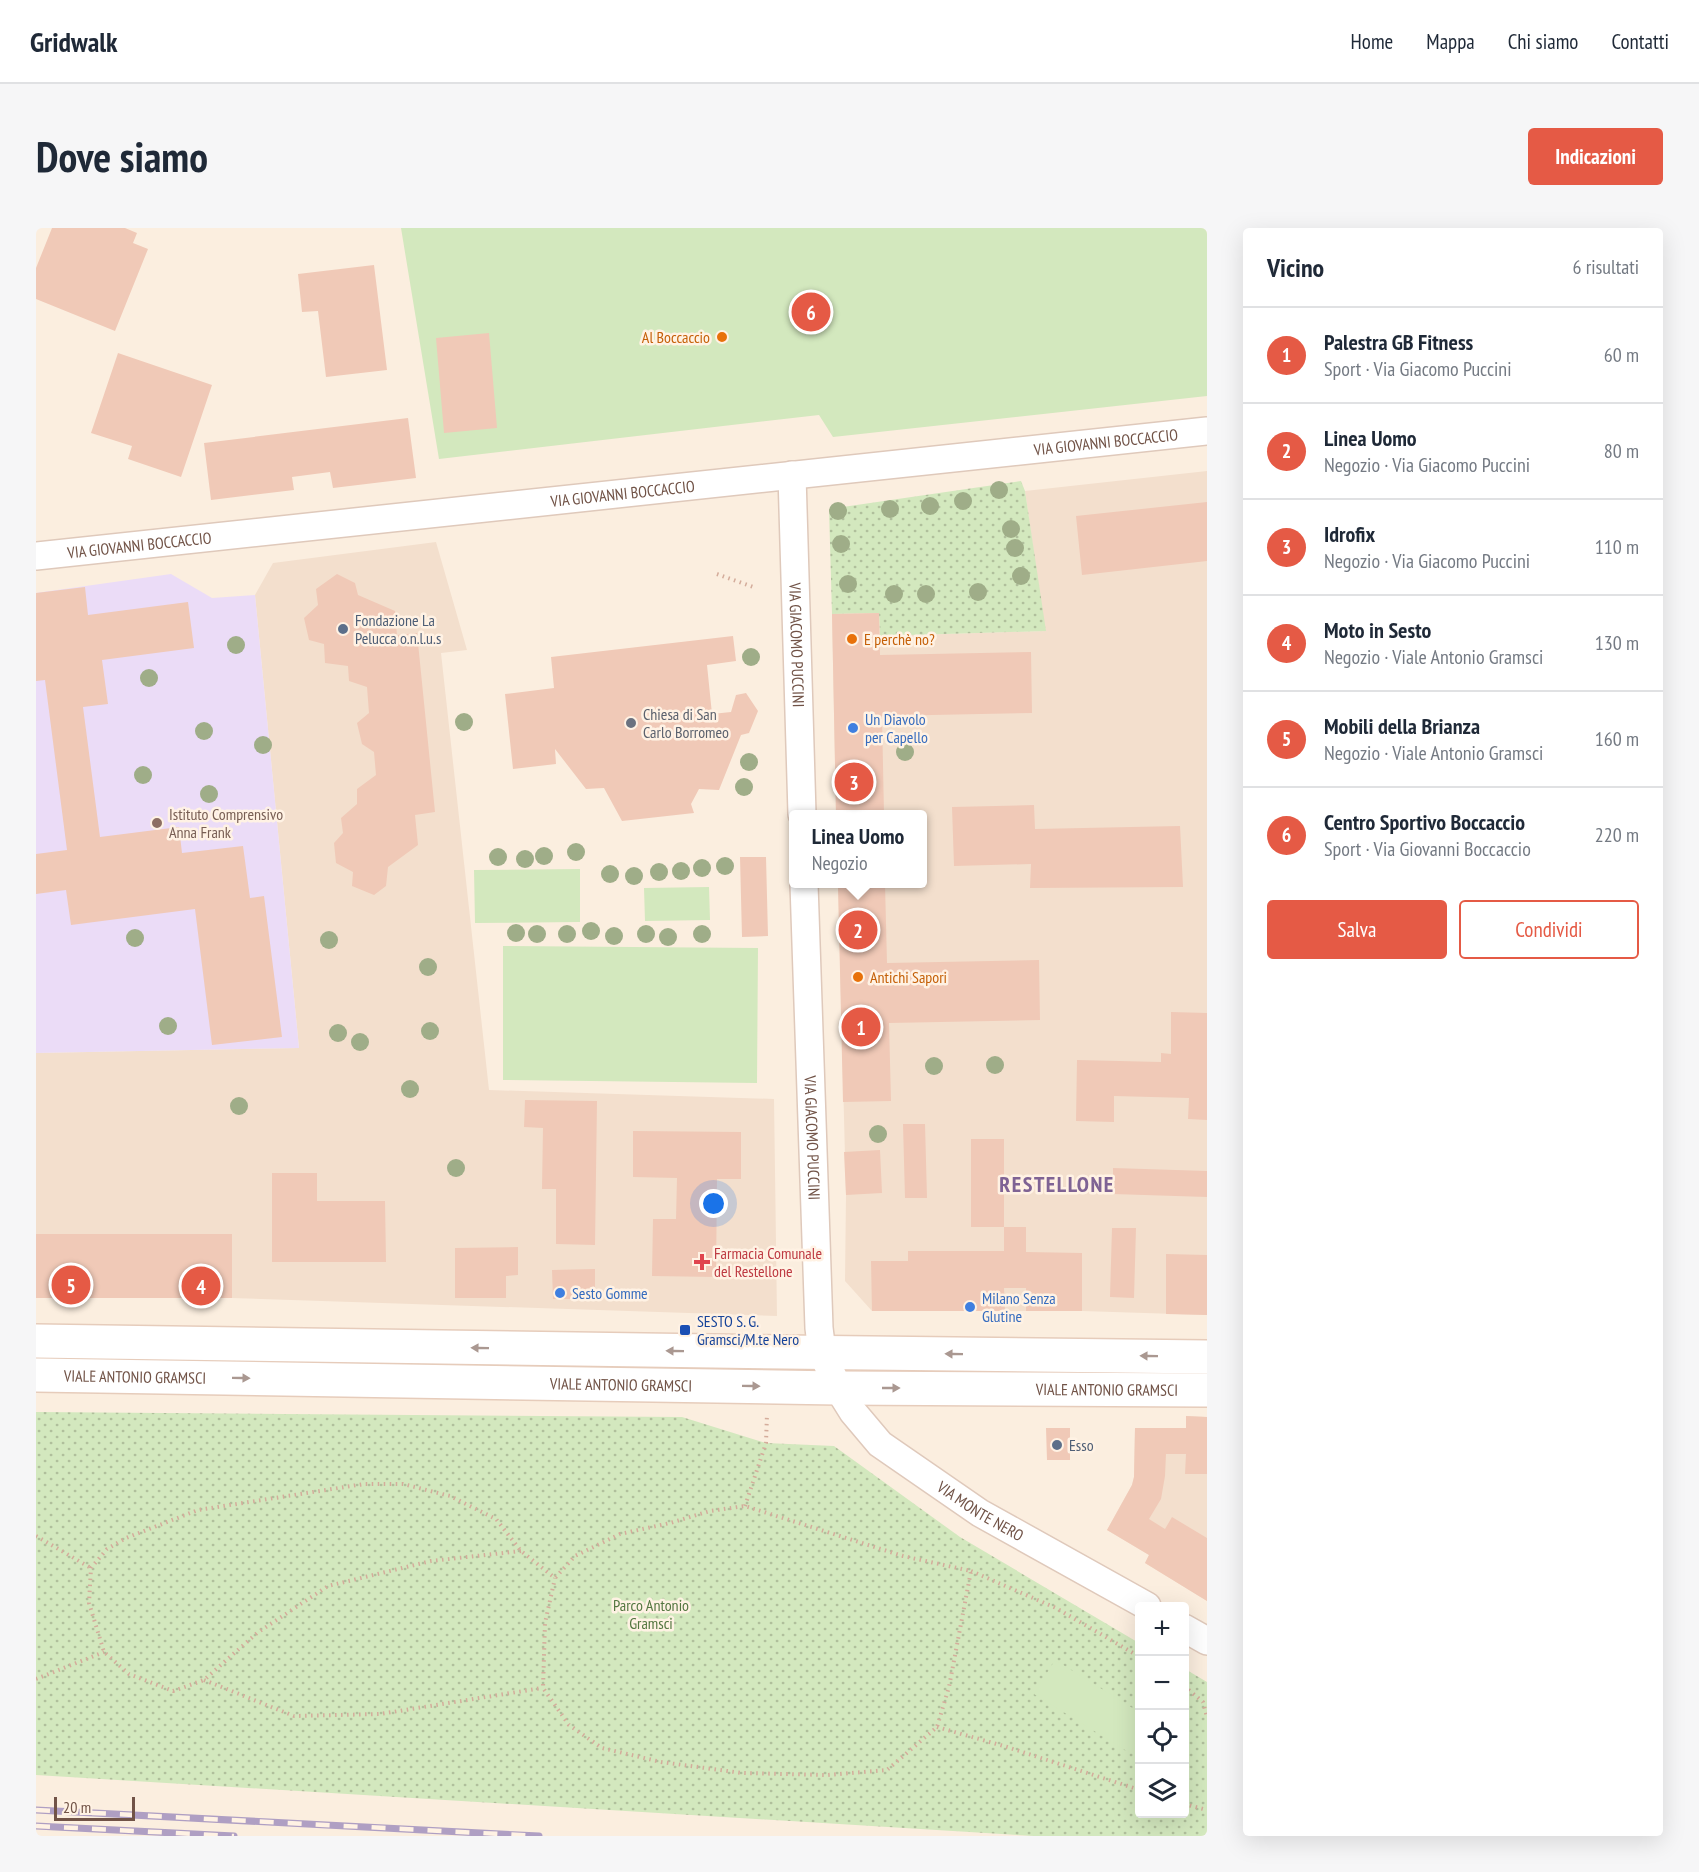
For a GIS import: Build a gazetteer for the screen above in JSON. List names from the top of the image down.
{
  "streets": {
    "main road": ["VIALE ANTONIO GRAMSCI"],
    "street": ["VIA GIOVANNI BOCCACCIO", "VIA GIACOMO PUCCINI", "VIA MONTE NERO"]
  },
  "crossings": [
    ["VIA GIOVANNI BOCCACCIO", "VIA GIACOMO PUCCINI"],
    ["VIA GIACOMO PUCCINI", "VIALE ANTONIO GRAMSCI"],
    ["VIA GIACOMO PUCCINI", "VIA MONTE NERO"],
    ["VIALE ANTONIO GRAMSCI", "VIA MONTE NERO"]
  ],
  "districts": ["RESTELLONE"],
  "parks": ["Parco Antonio Gramsci"],
  "places": {
    "other": [
      "Al Boccaccio",
      "Fondazione La Pelucca o.n.l.u.s",
      "E perchè no?",
      "Chiesa di San Carlo Borromeo",
      "Un Diavolo per Capello",
      "Istituto Comprensivo Anna Frank",
      "Antichi Sapori",
      "Sesto Gomme",
      "Milano Senza Glutine",
      "Esso"
    ],
    "health": ["Farmacia Comunale del Restellone"],
    "transit": ["SESTO S. G. Gramsci/M.te Nero"]
  },
  "scale_bar": "20 m",
  "page": {
    "header": "Gridwalk",
    "nav": [
      "Home",
      "Mappa",
      "Chi siamo",
      "Contatti"
    ],
    "buttons": [
      "Indicazioni",
      ["Salva", "Condividi"]
    ],
    "title": "Dove siamo",
    "heading": ["Vicino", "6 risultati"],
    "pins": [
      "6",
      "3",
      "2",
      "1",
      "5",
      "4"
    ],
    "list": [
      {
        "mark": "1",
        "name": "Palestra GB Fitness",
        "note": "Sport · Via Giacomo Puccini",
        "value": "60 m"
      },
      {
        "mark": "2",
        "name": "Linea Uomo",
        "note": "Negozio · Via Giacomo Puccini",
        "value": "80 m"
      },
      {
        "mark": "3",
        "name": "Idrofix",
        "note": "Negozio · Via Giacomo Puccini",
        "value": "110 m"
      },
      {
        "mark": "4",
        "name": "Moto in Sesto",
        "note": "Negozio · Viale Antonio Gramsci",
        "value": "130 m"
      },
      {
        "mark": "5",
        "name": "Mobili della Brianza",
        "note": "Negozio · Viale Antonio Gramsci",
        "value": "160 m"
      },
      {
        "mark": "6",
        "name": "Centro Sportivo Boccaccio",
        "note": "Sport · Via Giovanni Boccaccio",
        "value": "220 m"
      }
    ],
    "popup": ["Linea Uomo", "Negozio"],
    "map_buttons": ["+", "−"],
    "scale": "20 m"
  }
}
